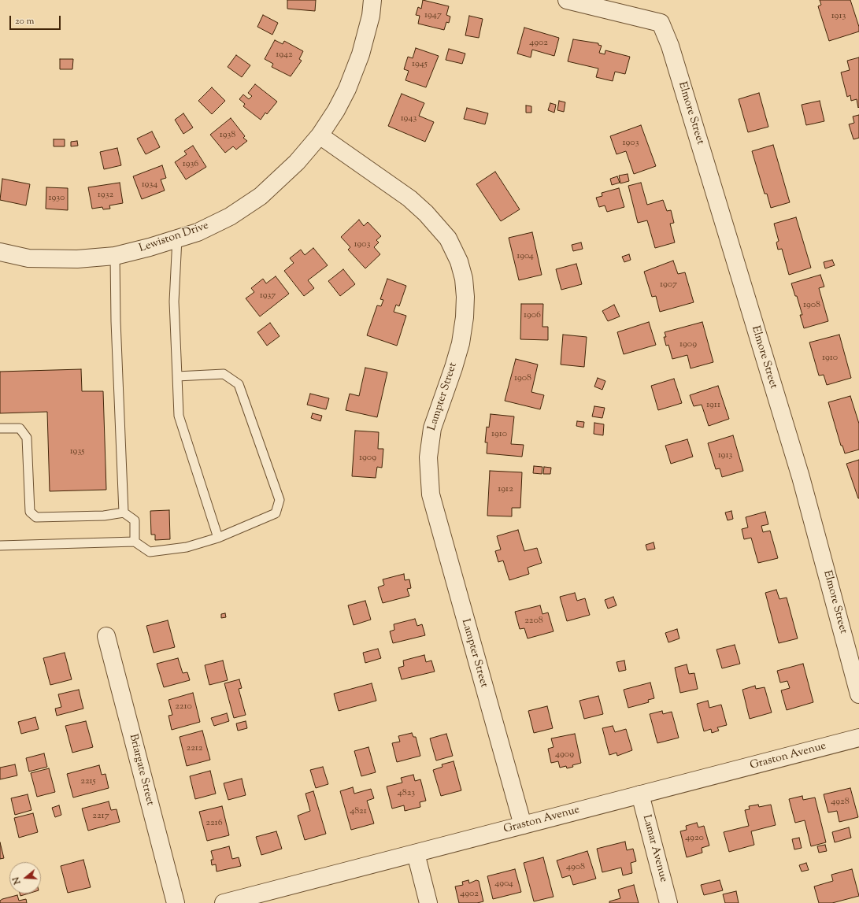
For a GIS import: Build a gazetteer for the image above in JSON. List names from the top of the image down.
{
  "streets": {
    "street": [
      "Elmore Street",
      "Lewiston Drive",
      "Lampter Street",
      "Graston Avenue",
      "Briargate Street",
      "Lamar Avenue"
    ]
  },
  "crossings": [
    ["Lewiston Drive", "Lampter Street"],
    ["Lampter Street", "Graston Avenue"],
    ["Graston Avenue", "Lamar Avenue"]
  ],
  "house_numbers": [
    "1947",
    "1913",
    "4902",
    "1942",
    "1945",
    "1943",
    "1938",
    "1903",
    "1936",
    "1934",
    "1932",
    "1930",
    "1903",
    "1904",
    "1907",
    "1937",
    "1908",
    "1906",
    "1909",
    "1910",
    "1908",
    "1911",
    "1910",
    "1935",
    "1913",
    "1909",
    "1912",
    "2208",
    "2210",
    "2212",
    "4909",
    "2215",
    "4823",
    "4928",
    "4821",
    "2217",
    "2216",
    "4920",
    "4908",
    "4904",
    "4902"
  ],
  "scale_bar": "20 m",
  "north": "left"
}
